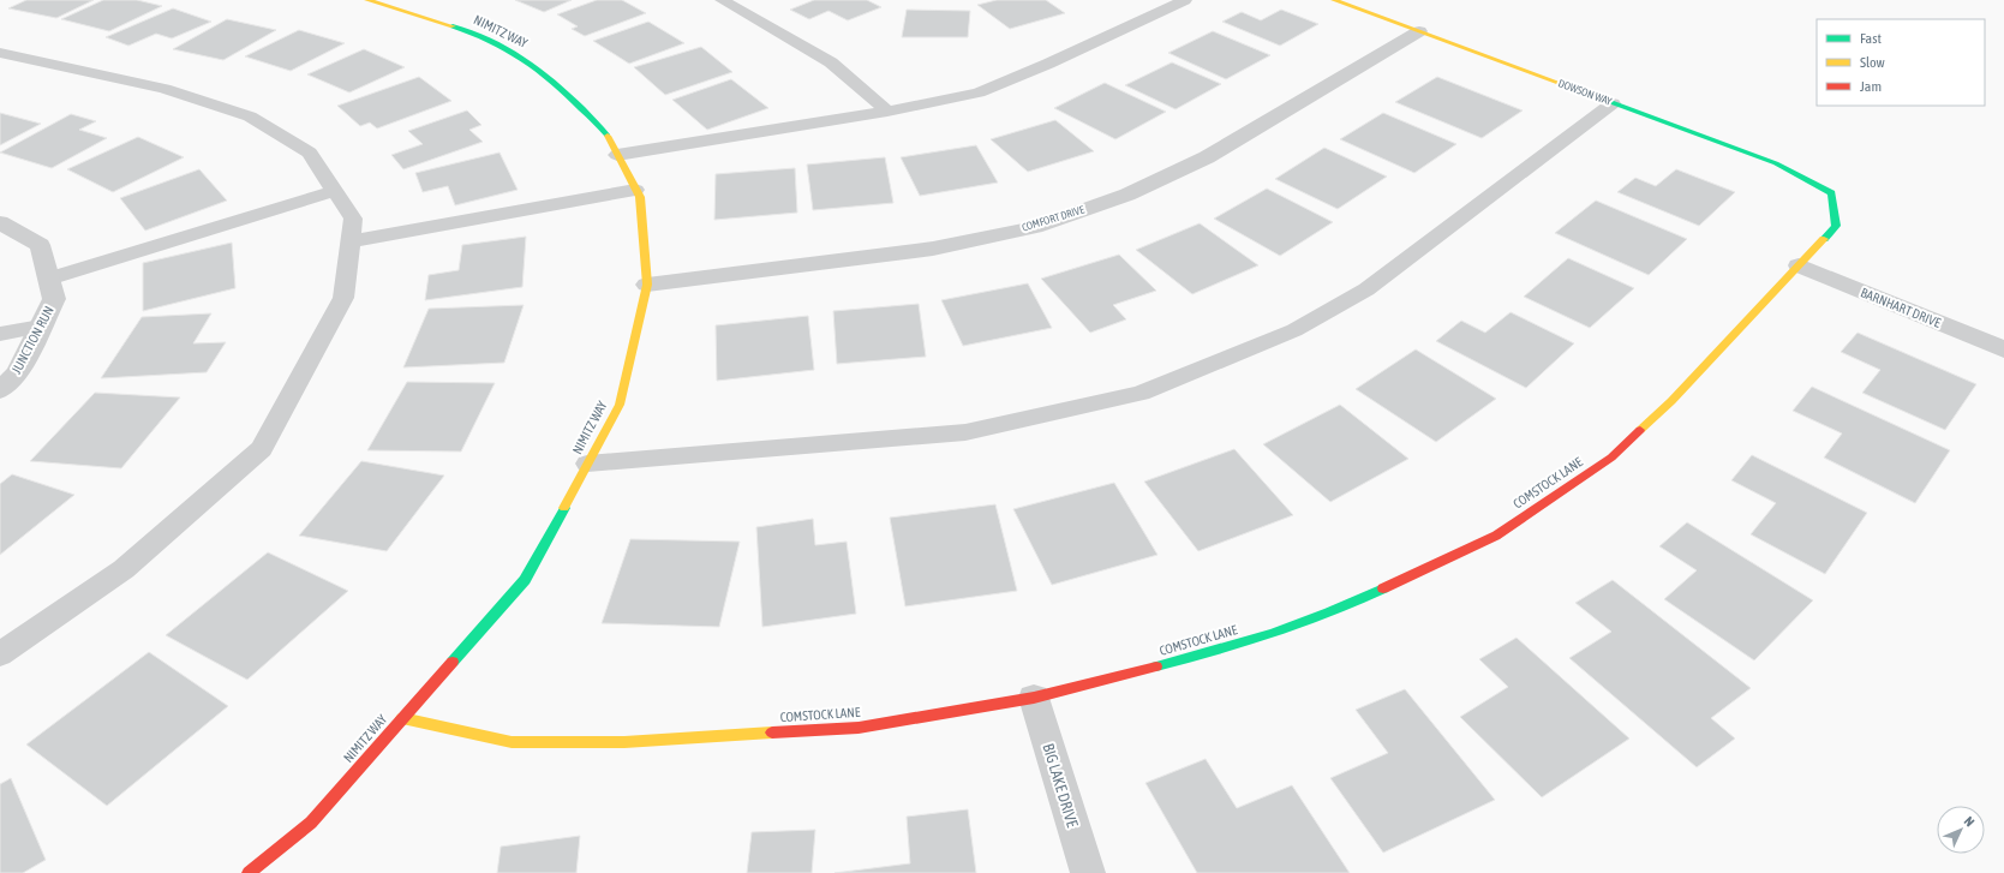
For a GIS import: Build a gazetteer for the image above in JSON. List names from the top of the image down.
{
  "streets": {
    "street": [
      "NIMITZ WAY",
      "DOWSON WAY",
      "COMFORT DRIVE",
      "BARNHART DRIVE",
      "JUNCTION RUN",
      "COMSTOCK LANE",
      "BIG LAKE DRIVE"
    ]
  },
  "crossings": [
    ["NIMITZ WAY", "COMFORT DRIVE"],
    ["NIMITZ WAY", "COMSTOCK LANE"],
    ["DOWSON WAY", "COMFORT DRIVE"],
    ["DOWSON WAY", "COMSTOCK LANE"],
    ["BARNHART DRIVE", "COMSTOCK LANE"],
    ["COMSTOCK LANE", "BIG LAKE DRIVE"]
  ],
  "legend": ["Fast", "Slow", "Jam"],
  "north": "top right"
}
